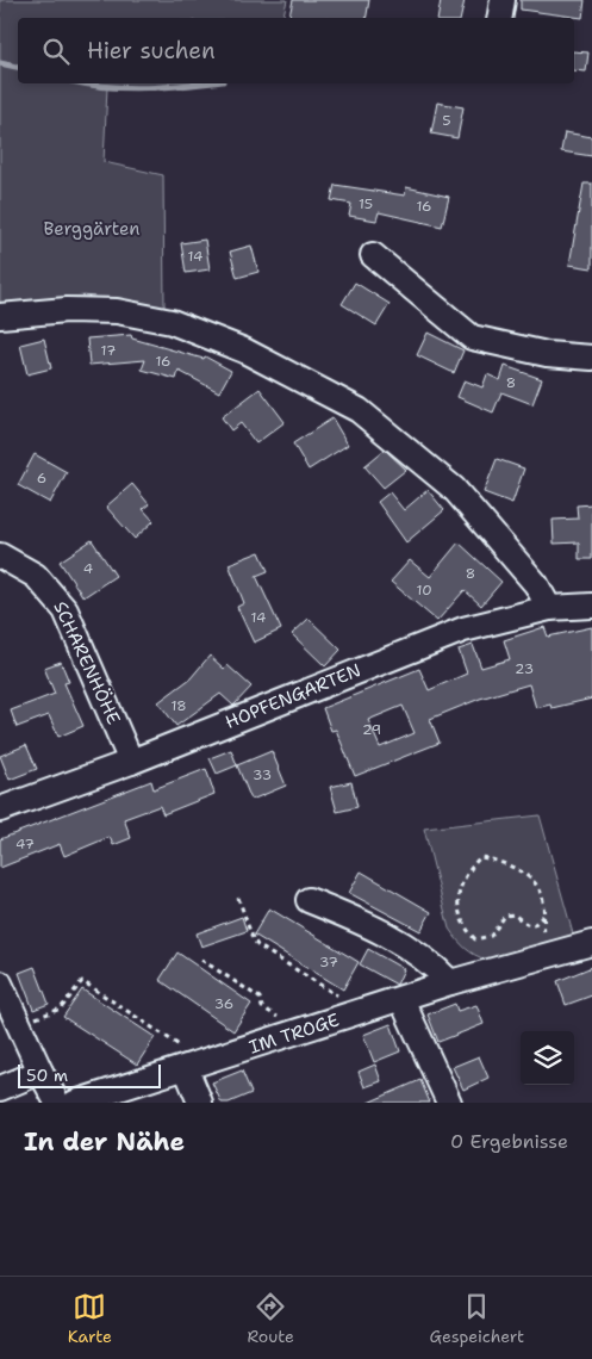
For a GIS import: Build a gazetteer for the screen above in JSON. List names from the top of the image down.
{
  "streets": {
    "street": ["SCHARENHÖHE", "HOPFENGARTEN", "IM TROGE"]
  },
  "crossings": [
    ["SCHARENHÖHE", "HOPFENGARTEN"]
  ],
  "parks": ["Berggärten"],
  "house_numbers": [
    "5",
    "15",
    "16",
    "14",
    "17",
    "16",
    "8",
    "6",
    "4",
    "8",
    "10",
    "14",
    "23",
    "18",
    "29",
    "33",
    "47",
    "37",
    "36"
  ],
  "scale_bar": "50 m",
  "page": {
    "search": "Hier suchen",
    "scale": "50 m",
    "heading": ["In der Nähe", "0 Ergebnisse"],
    "nav": ["Karte", "Route", "Gespeichert"]
  }
}
